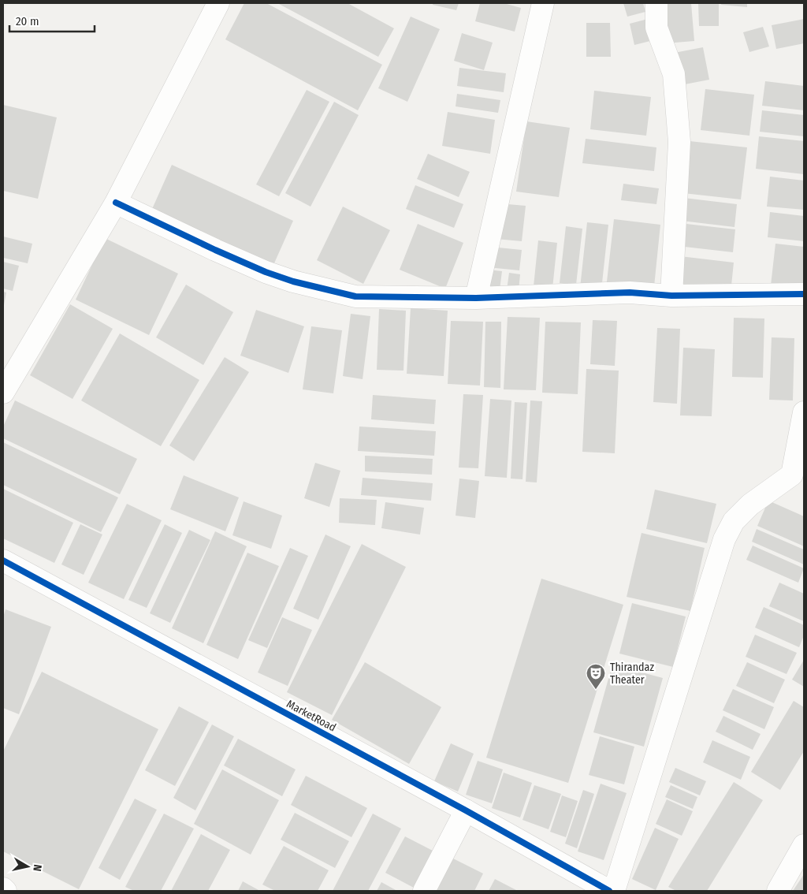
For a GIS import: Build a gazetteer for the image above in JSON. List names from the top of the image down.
{
  "streets": {
    "street": ["MarketRoad"]
  },
  "places": {
    "theatre": ["Thirandaz Theater"]
  },
  "scale_bar": "20 m",
  "north": "right"
}
